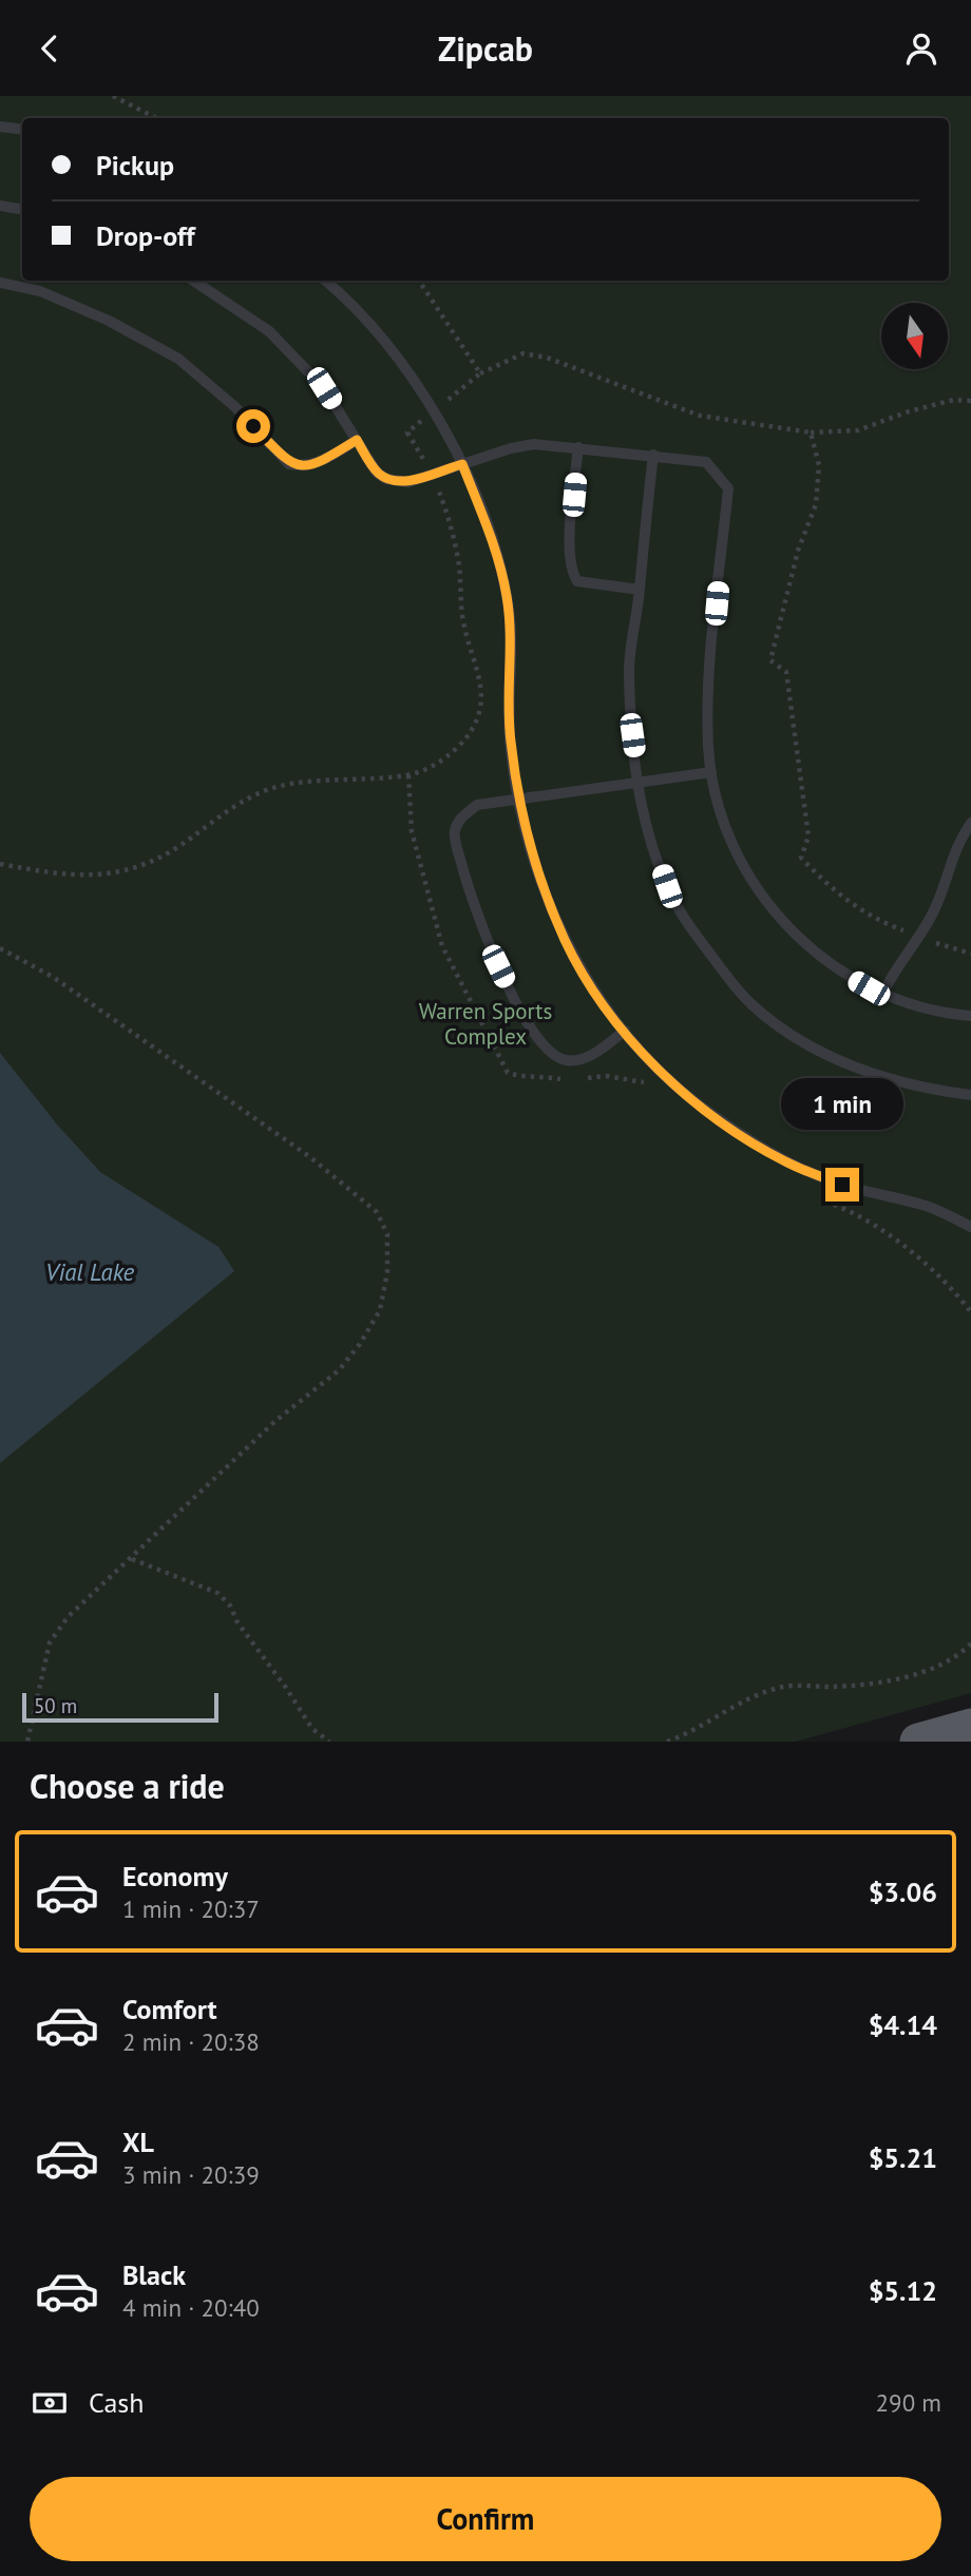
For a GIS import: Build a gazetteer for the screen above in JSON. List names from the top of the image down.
{
  "water": ["Vial Lake"],
  "parks": ["Warren Sports Complex"],
  "scale_bar": "50 m",
  "north": "bottom",
  "page": {
    "header": "Zipcab",
    "banner": ["Pickup", "Drop-off"],
    "bubble": "1 min",
    "scale": "50 m",
    "heading": "Choose a ride",
    "list": [
      {
        "name": "Economy",
        "note": "1 min · 20:37",
        "value": "$3.06"
      },
      {
        "name": "Comfort",
        "note": "2 min · 20:38",
        "value": "$4.14"
      },
      {
        "name": "XL",
        "note": "3 min · 20:39",
        "value": "$5.21"
      },
      {
        "name": "Black",
        "note": "4 min · 20:40",
        "value": "$5.12"
      }
    ],
    "pay": ["Cash", "290 m"],
    "buttons": "Confirm"
  }
}
